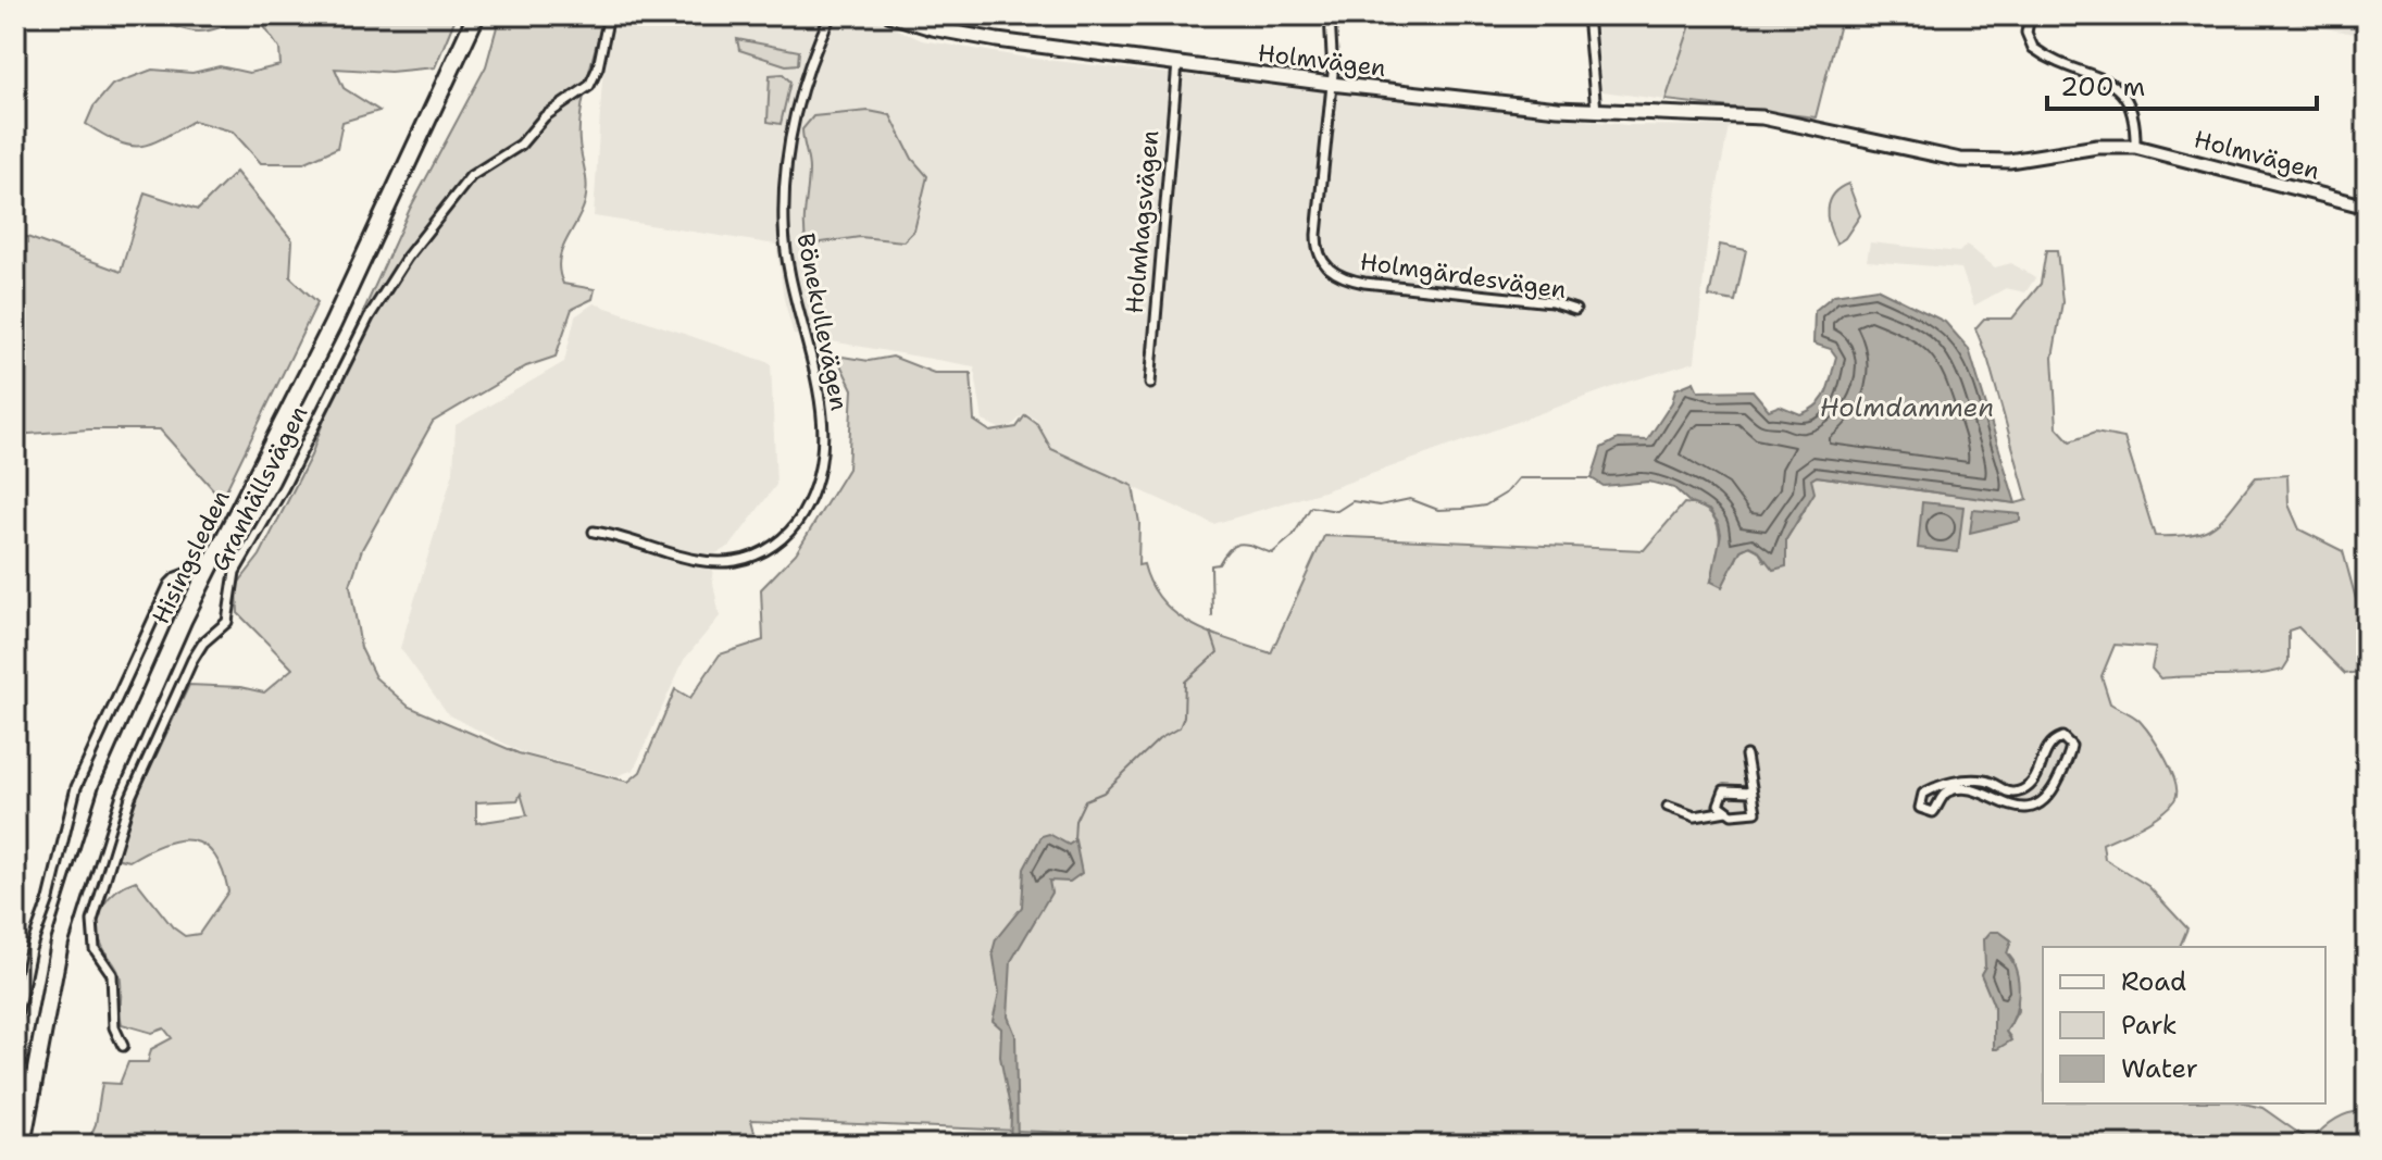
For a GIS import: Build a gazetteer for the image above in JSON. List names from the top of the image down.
{
  "streets": {
    "highway": ["Hisingsleden"],
    "street": [
      "Holmvägen",
      "Holmhagsvägen",
      "Holmgärdesvägen",
      "Bönekullevägen",
      "Granhällsvägen"
    ]
  },
  "crossings": [
    ["Holmvägen", "Holmhagsvägen"],
    ["Holmvägen", "Holmgärdesvägen"]
  ],
  "water": ["Holmdammen"],
  "legend": ["Road", "Park", "Water"],
  "scale_bar": "200 m"
}
